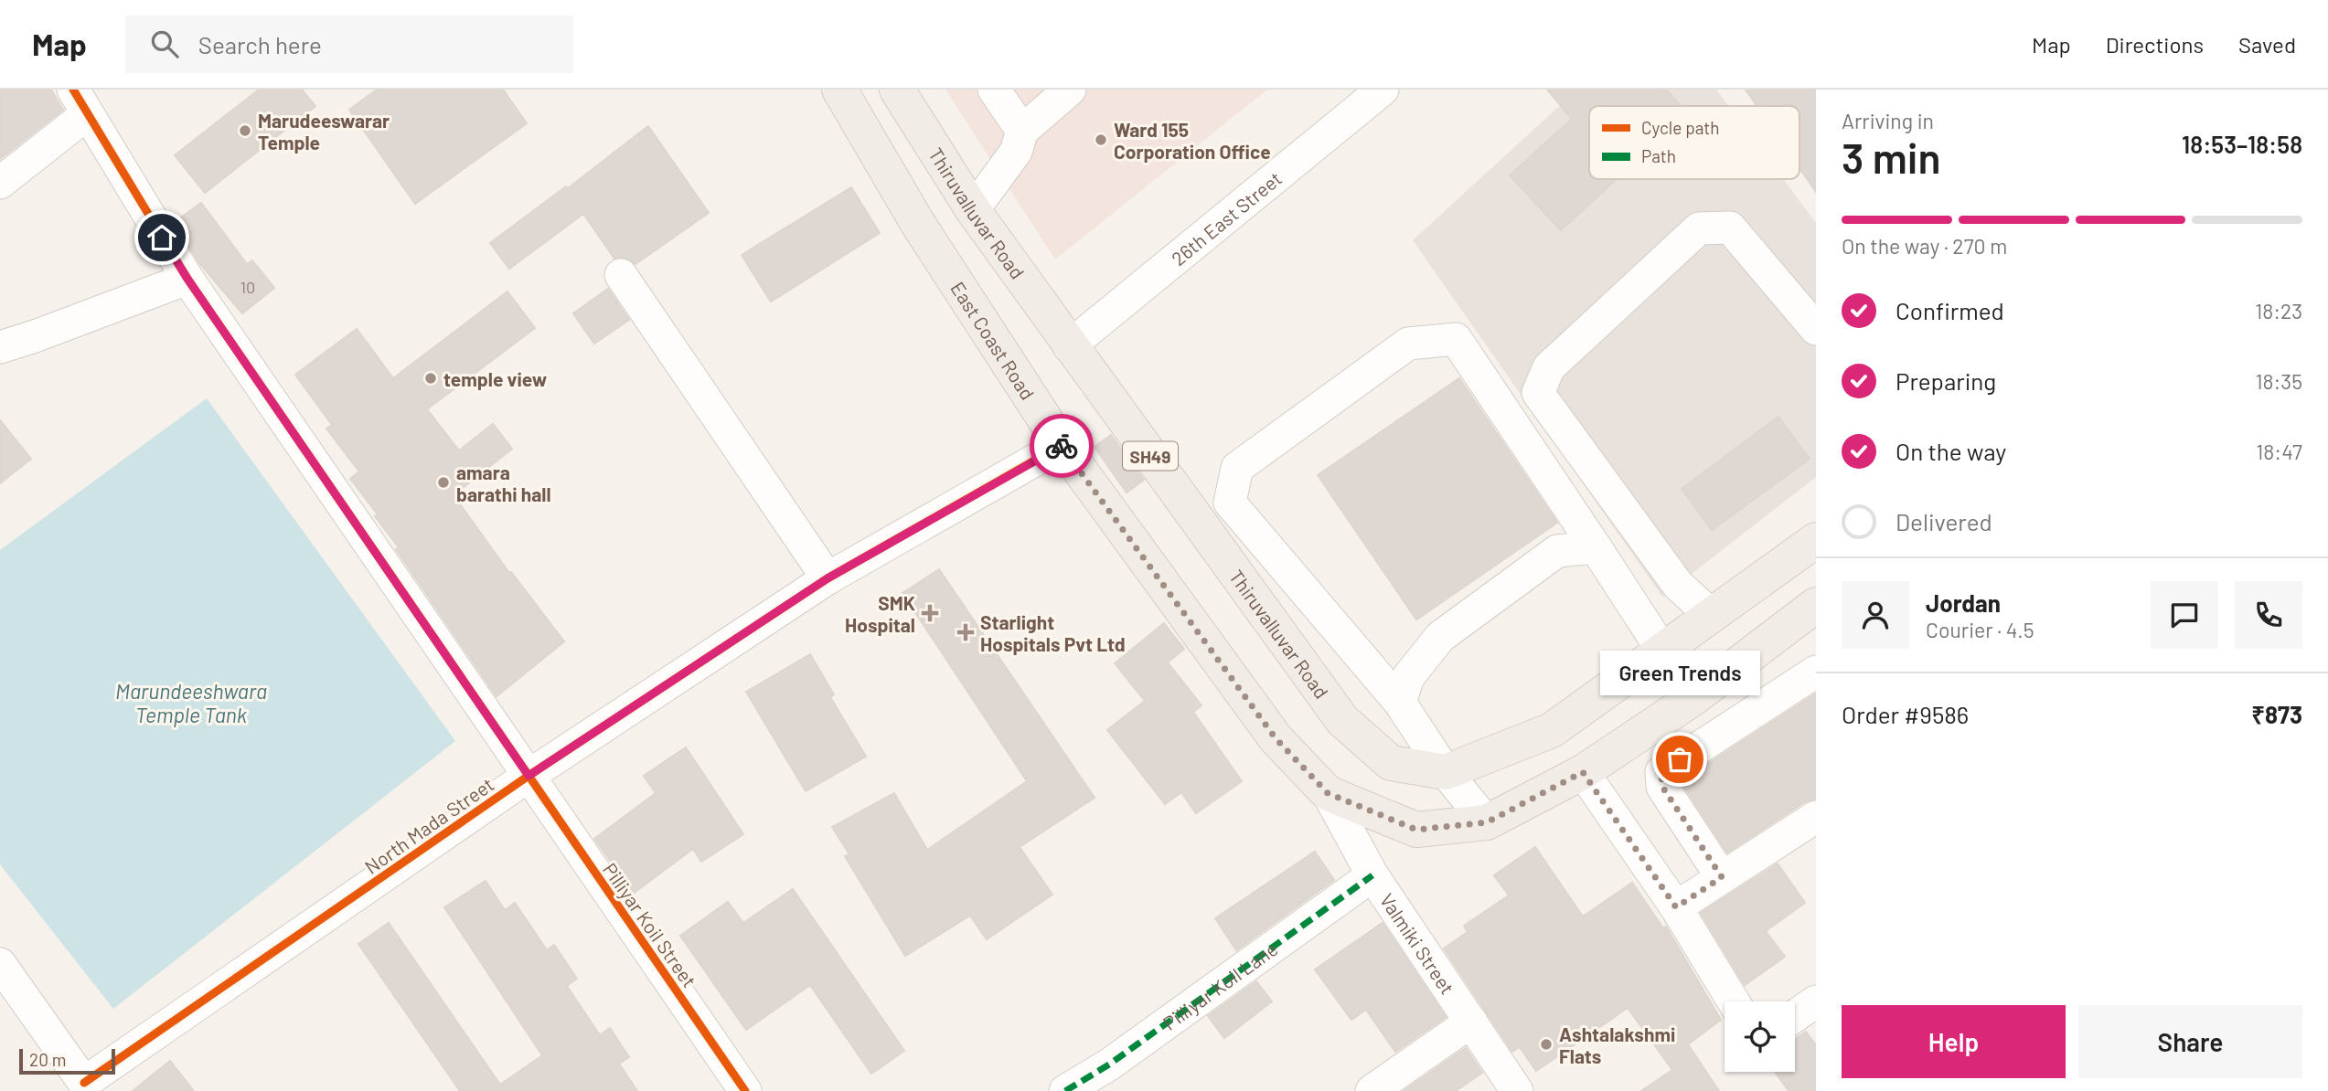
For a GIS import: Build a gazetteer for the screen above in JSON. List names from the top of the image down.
{
  "streets": {
    "main road": ["Thiruvalluvar Road", "East Coast Road", "SH49"],
    "street": [
      "26th East Street",
      "North Mada Street",
      "Pilliyar Koil Street",
      "Valmiki Street",
      "Pilliyar Koil Lane"
    ]
  },
  "crossings": [
    ["Thiruvalluvar Road", "26th East Street"],
    ["East Coast Road", "North Mada Street"],
    ["East Coast Road", "Valmiki Street"],
    ["North Mada Street", "Pilliyar Koil Street"],
    ["Valmiki Street", "Pilliyar Koil Lane"]
  ],
  "water": ["Marundeeshwara Temple Tank"],
  "places": {
    "other": [
      "Marudeeswarar Temple",
      "Ward 155 Corporation Office",
      "temple view",
      "amara barathi hall",
      "Green Trends",
      "Ashtalakshmi Flats"
    ],
    "health": ["SMK Hospital", "Starlight Hospitals Pvt Ltd"]
  },
  "house_numbers": ["10"],
  "legend": ["Cycle path", "Path"],
  "scale_bar": "20 m",
  "page": {
    "header": "Map",
    "search": "Search here",
    "nav": ["Map", "Directions", "Saved"],
    "heading": ["3 min", "Arriving in", "18:53–18:58"],
    "panel": [
      "Jordan",
      "Courier · 4.5",
      "Order #9586",
      "₹873"
    ],
    "bar": "On the way · 270 m",
    "list": [
      ["Confirmed", "18:23"],
      ["Preparing", "18:35"],
      ["On the way", "18:47"],
      "Delivered"
    ],
    "bubble": "Green Trends",
    "buttons": ["Help", "Share"],
    "scale": "20 m"
  }
}
